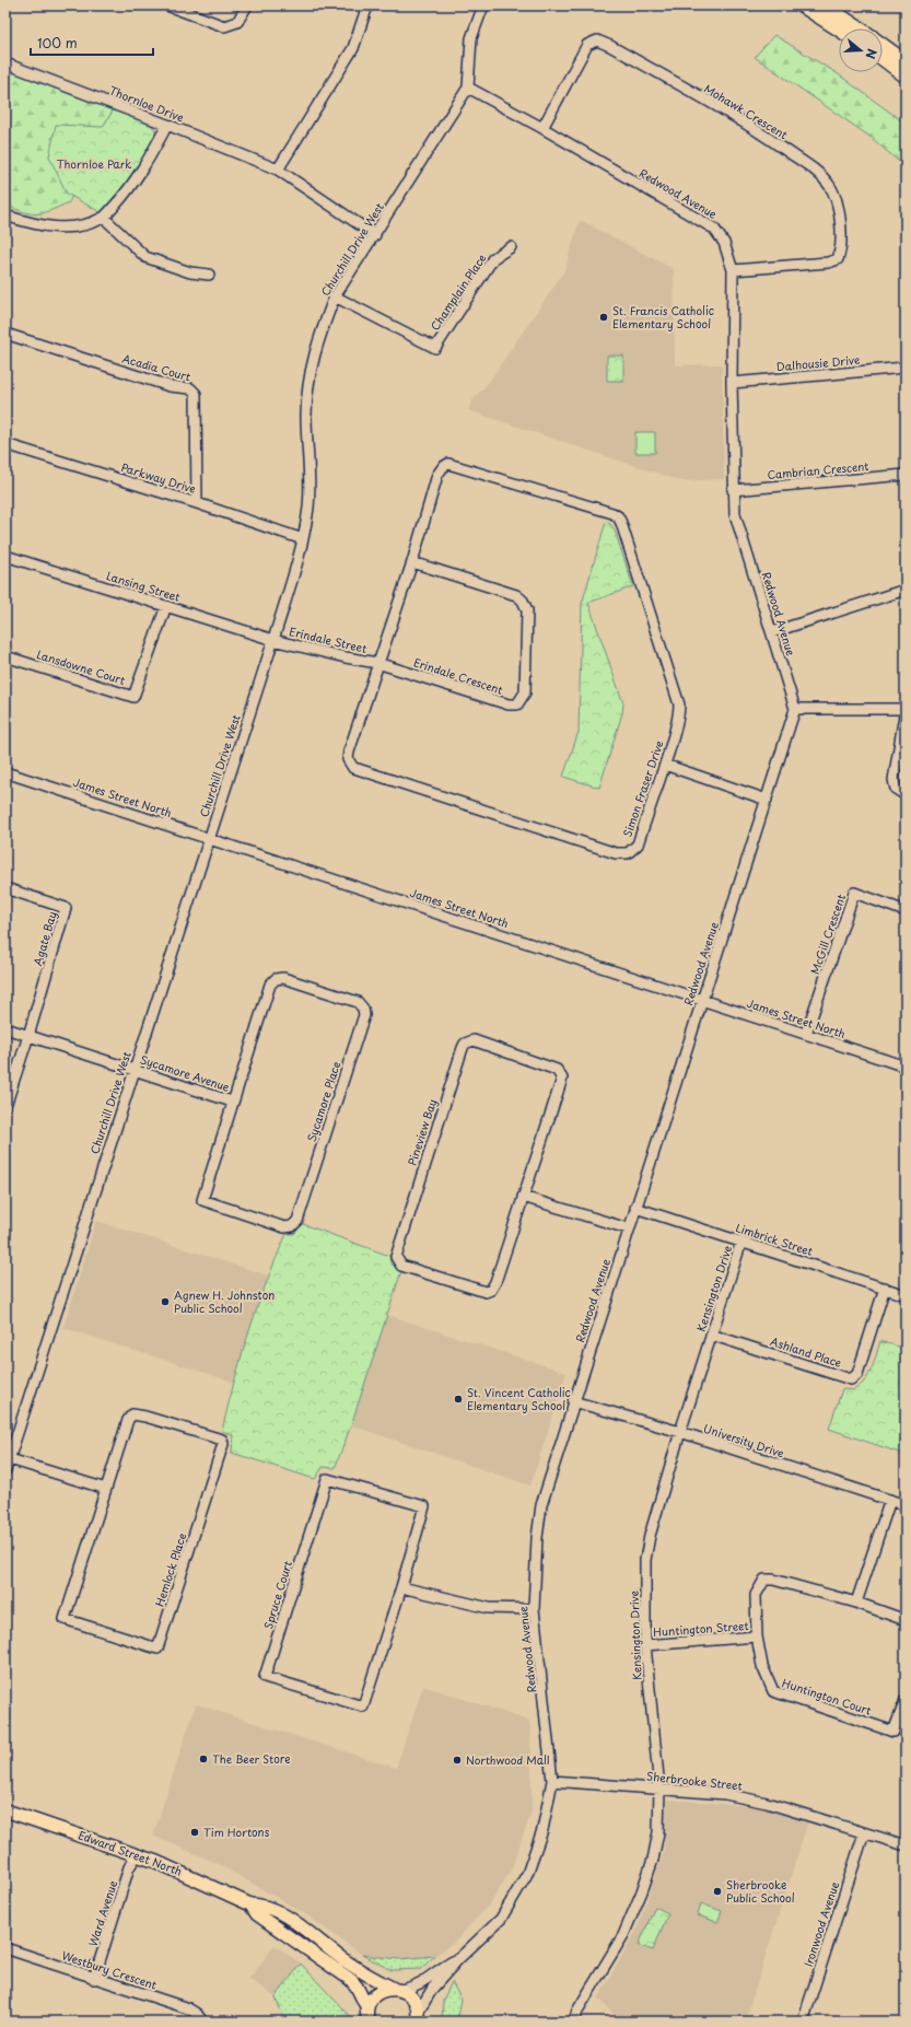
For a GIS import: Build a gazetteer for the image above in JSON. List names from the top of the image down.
{
  "streets": {
    "main road": ["Edward Street North"],
    "street": [
      "Thornloe Drive",
      "Mohawk Crescent",
      "Redwood Avenue",
      "Churchill Drive West",
      "Champlain Place",
      "Dalhousie Drive",
      "Acadia Court",
      "Cambrian Crescent",
      "Parkway Drive",
      "Lansing Street",
      "Erindale Street",
      "Lansdowne Court",
      "Erindale Crescent",
      "Simon Fraser Drive",
      "James Street North",
      "McGill Crescent",
      "Agate Bay",
      "Sycamore Avenue",
      "Sycamore Place",
      "Pineview Bay",
      "Limbrick Street",
      "Kensington Drive",
      "Ashland Place",
      "University Drive",
      "Hemlock Place",
      "Spruce Court",
      "Huntington Street",
      "Huntington Court",
      "Sherbrooke Street",
      "Ward Avenue",
      "Ironwood Avenue",
      "Westbury Crescent"
    ]
  },
  "crossings": [
    ["Thornloe Drive", "Churchill Drive West"],
    ["Mohawk Crescent", "Redwood Avenue"],
    ["Redwood Avenue", "Churchill Drive West"],
    ["Redwood Avenue", "Dalhousie Drive"],
    ["Redwood Avenue", "Cambrian Crescent"],
    ["Redwood Avenue", "James Street North"],
    ["Redwood Avenue", "Limbrick Street"],
    ["Redwood Avenue", "University Drive"],
    ["Redwood Avenue", "Sherbrooke Street"],
    ["Redwood Avenue", "Edward Street North"],
    ["Churchill Drive West", "Champlain Place"],
    ["Churchill Drive West", "Parkway Drive"],
    ["Churchill Drive West", "Lansing Street"],
    ["Churchill Drive West", "Erindale Street"],
    ["Churchill Drive West", "James Street North"],
    ["Churchill Drive West", "Sycamore Avenue"],
    ["Acadia Court", "Parkway Drive"],
    ["Lansing Street", "Erindale Street"],
    ["Lansing Street", "Lansdowne Court"],
    ["Erindale Street", "Erindale Crescent"],
    ["Erindale Street", "Simon Fraser Drive"],
    ["Erindale Crescent", "Simon Fraser Drive"],
    ["James Street North", "McGill Crescent"],
    ["Agate Bay", "Sycamore Avenue"],
    ["Sycamore Avenue", "Sycamore Place"],
    ["Limbrick Street", "Kensington Drive"],
    ["Limbrick Street", "Ashland Place"],
    ["Kensington Drive", "Ashland Place"],
    ["Kensington Drive", "University Drive"],
    ["Kensington Drive", "Huntington Street"],
    ["Kensington Drive", "Sherbrooke Street"],
    ["Huntington Street", "Huntington Court"],
    ["Sherbrooke Street", "Ironwood Avenue"],
    ["Edward Street North", "Ward Avenue"],
    ["Ward Avenue", "Westbury Crescent"]
  ],
  "parks": ["Thornloe Park"],
  "places": [
    "St. Francis Catholic Elementary School",
    "Agnew H. Johnston Public School",
    "St. Vincent Catholic Elementary School",
    "The Beer Store",
    "Northwood Mall",
    "Tim Hortons",
    "Sherbrooke Public School"
  ],
  "scale_bar": "100 m",
  "north": "right"
}
